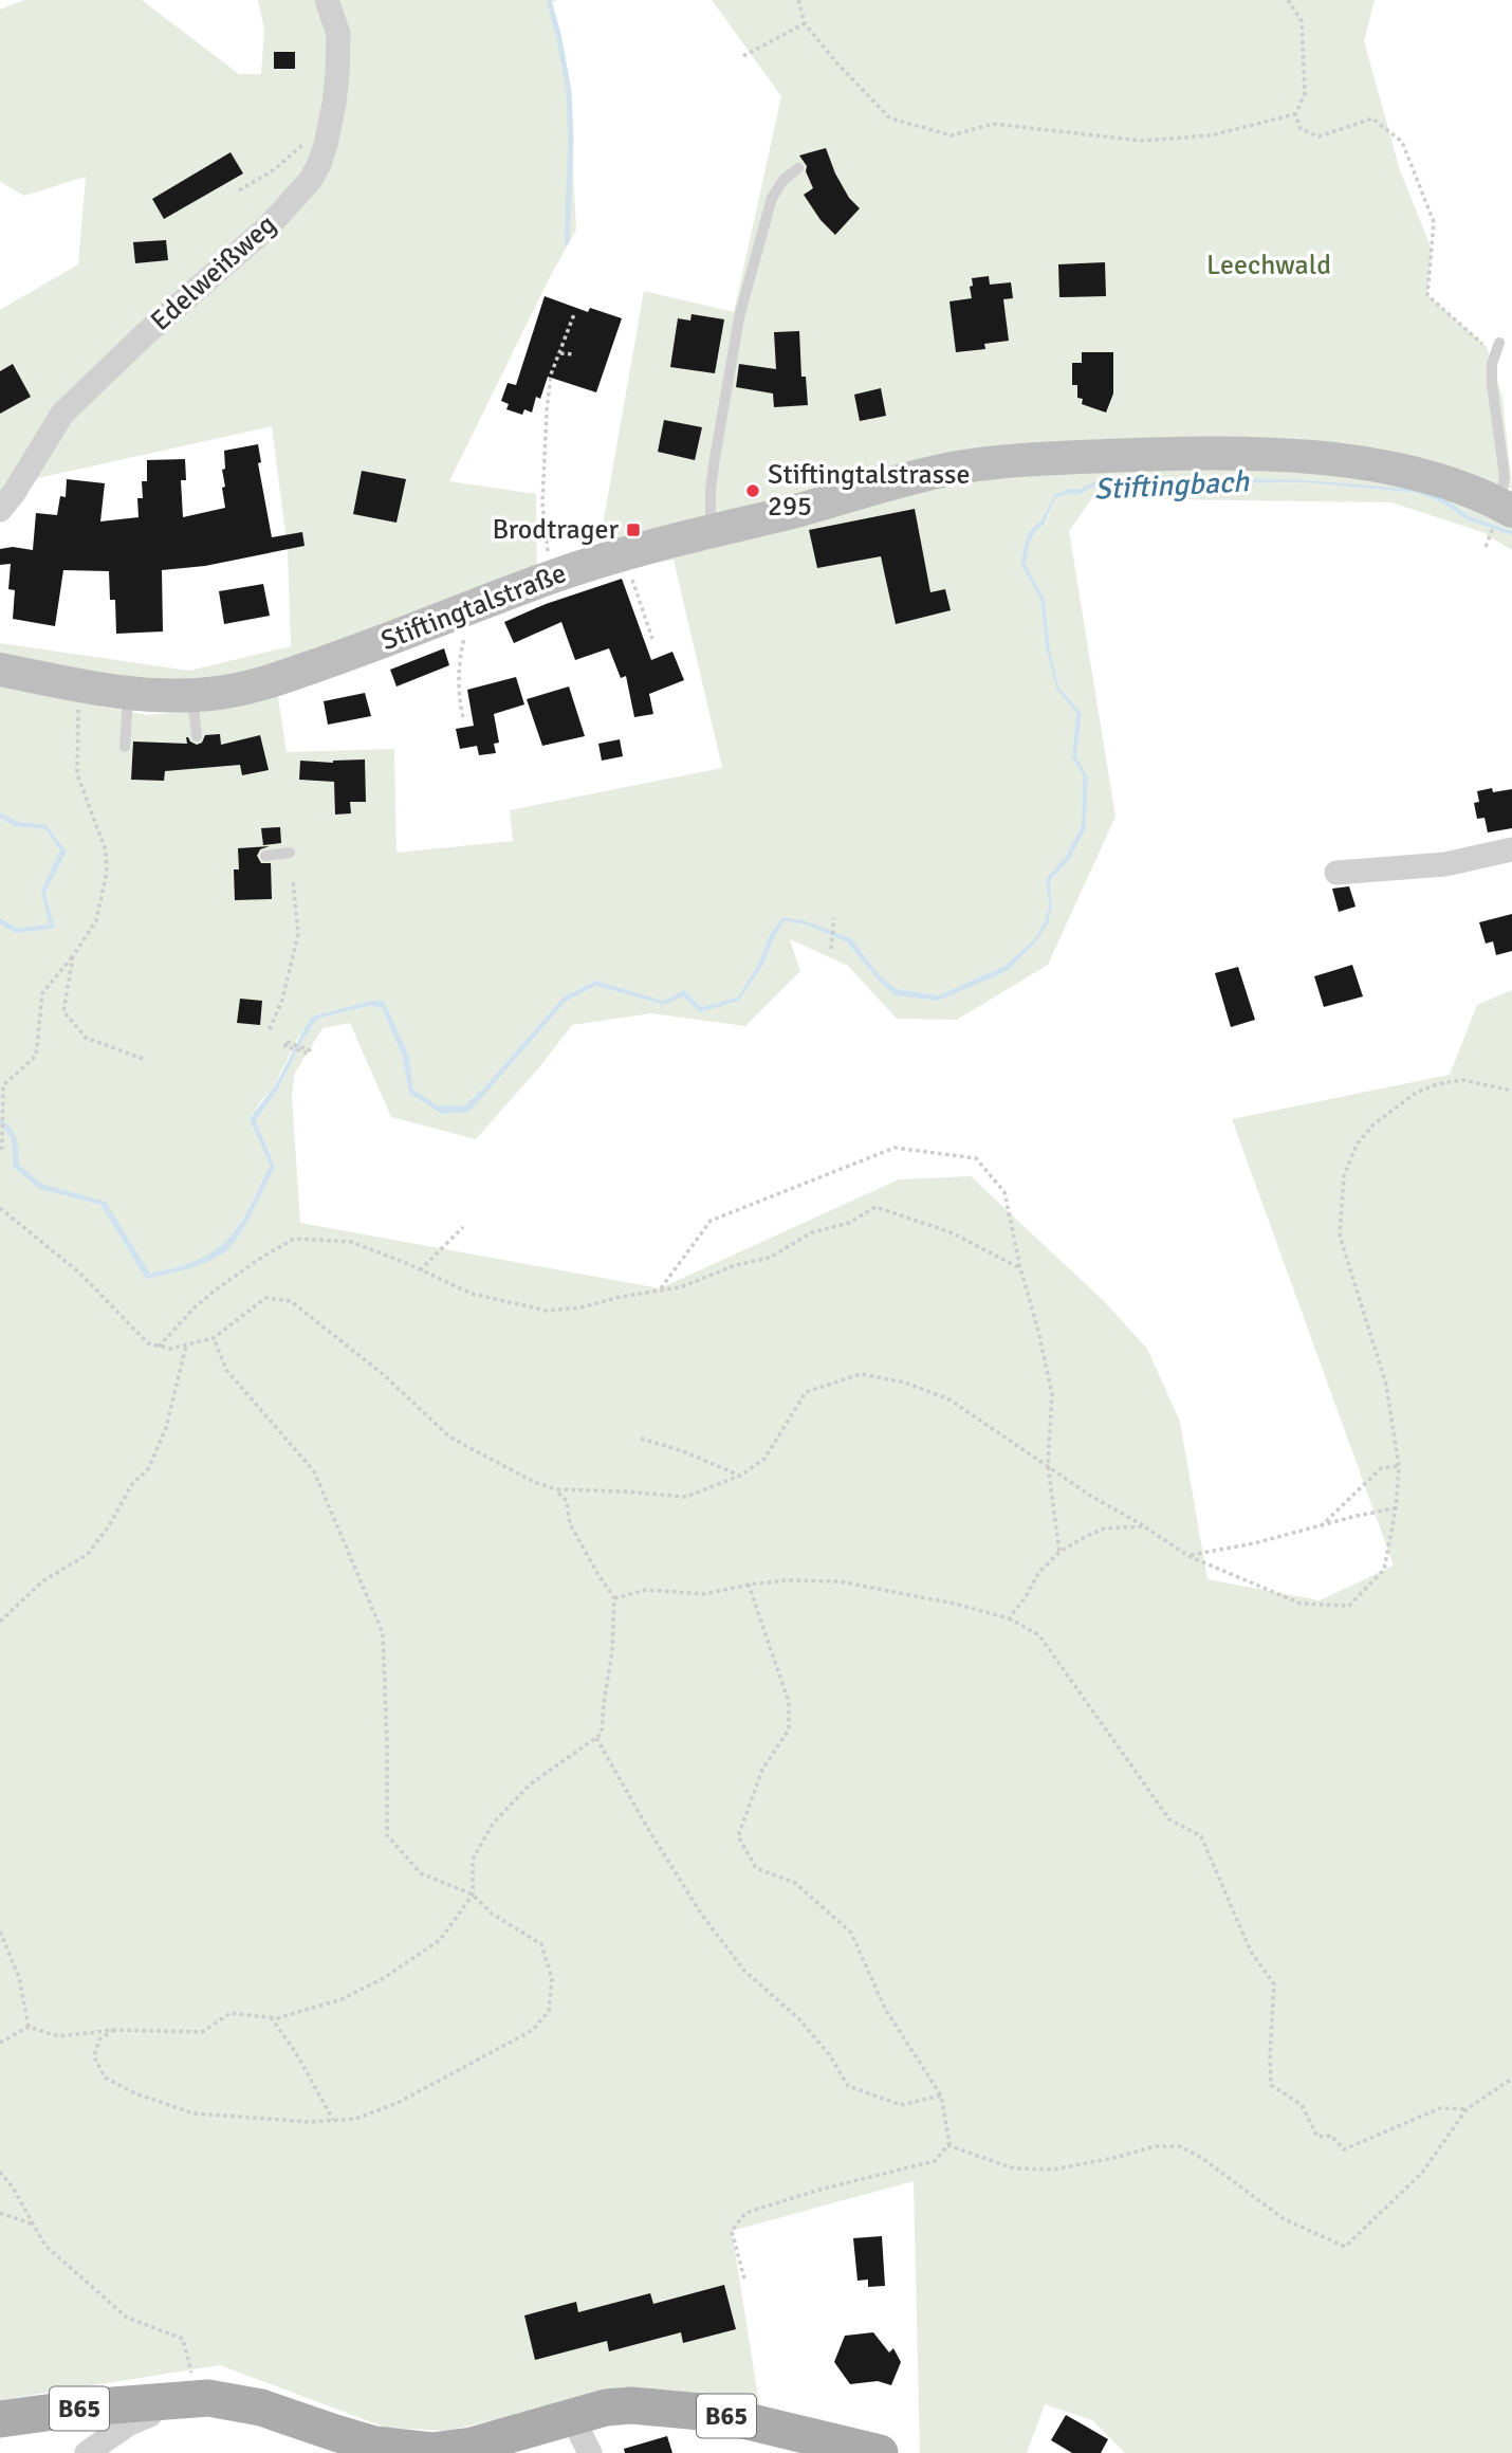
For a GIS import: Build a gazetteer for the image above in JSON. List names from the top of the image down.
{
  "streets": {
    "main road": ["B65"],
    "street": ["Edelweißweg", "Stiftingtalstraße"]
  },
  "water": ["Stiftingbach"],
  "parks": ["Leechwald"],
  "places": {
    "other": ["Stiftingtalstrasse 295"],
    "transit": ["Brodtrager"]
  }
}
